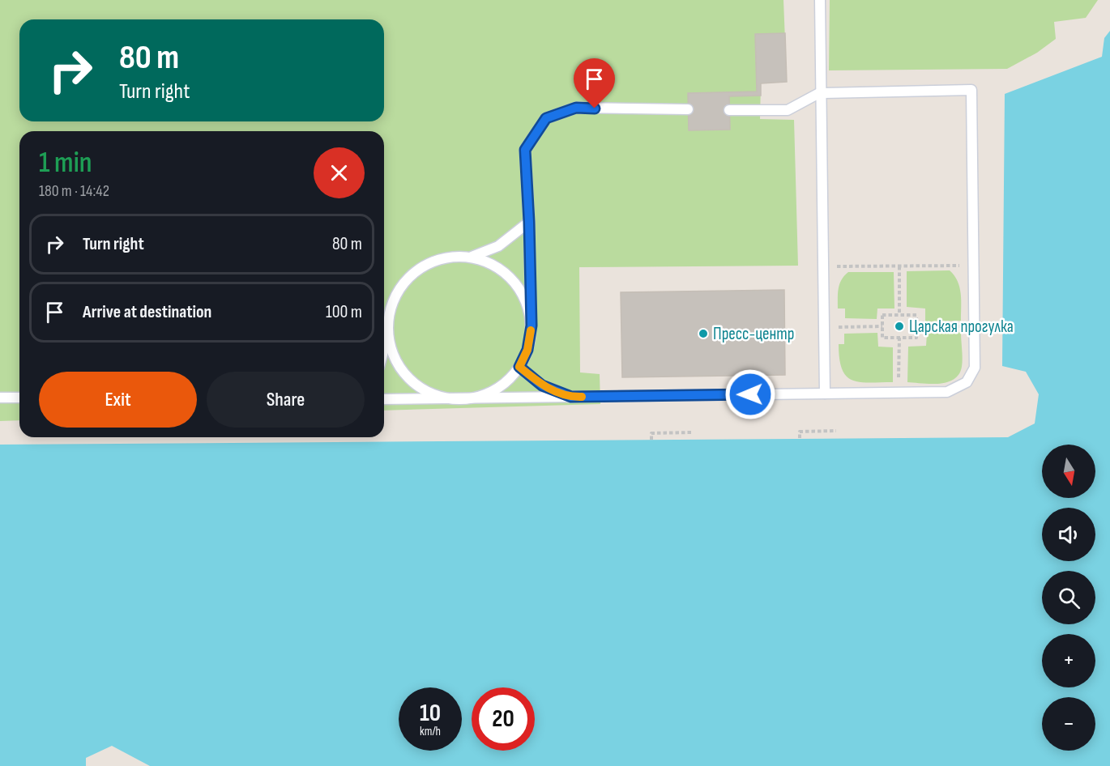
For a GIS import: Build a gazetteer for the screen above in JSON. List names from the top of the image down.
{
  "places": ["Царская прогулка", "Пресс-центр"],
  "north": "bottom",
  "page": {
    "turn": ["80 m", "Turn right"],
    "heading": ["1 min", "180 m · 14:42"],
    "list": [
      {
        "name": "Turn right",
        "value": "80 m"
      },
      {
        "name": "Arrive at destination",
        "value": "100 m"
      }
    ],
    "buttons": ["Exit", "Share"],
    "map_buttons": ["+", "−"],
    "speed": "10 km/h",
    "limit": "20"
  }
}
